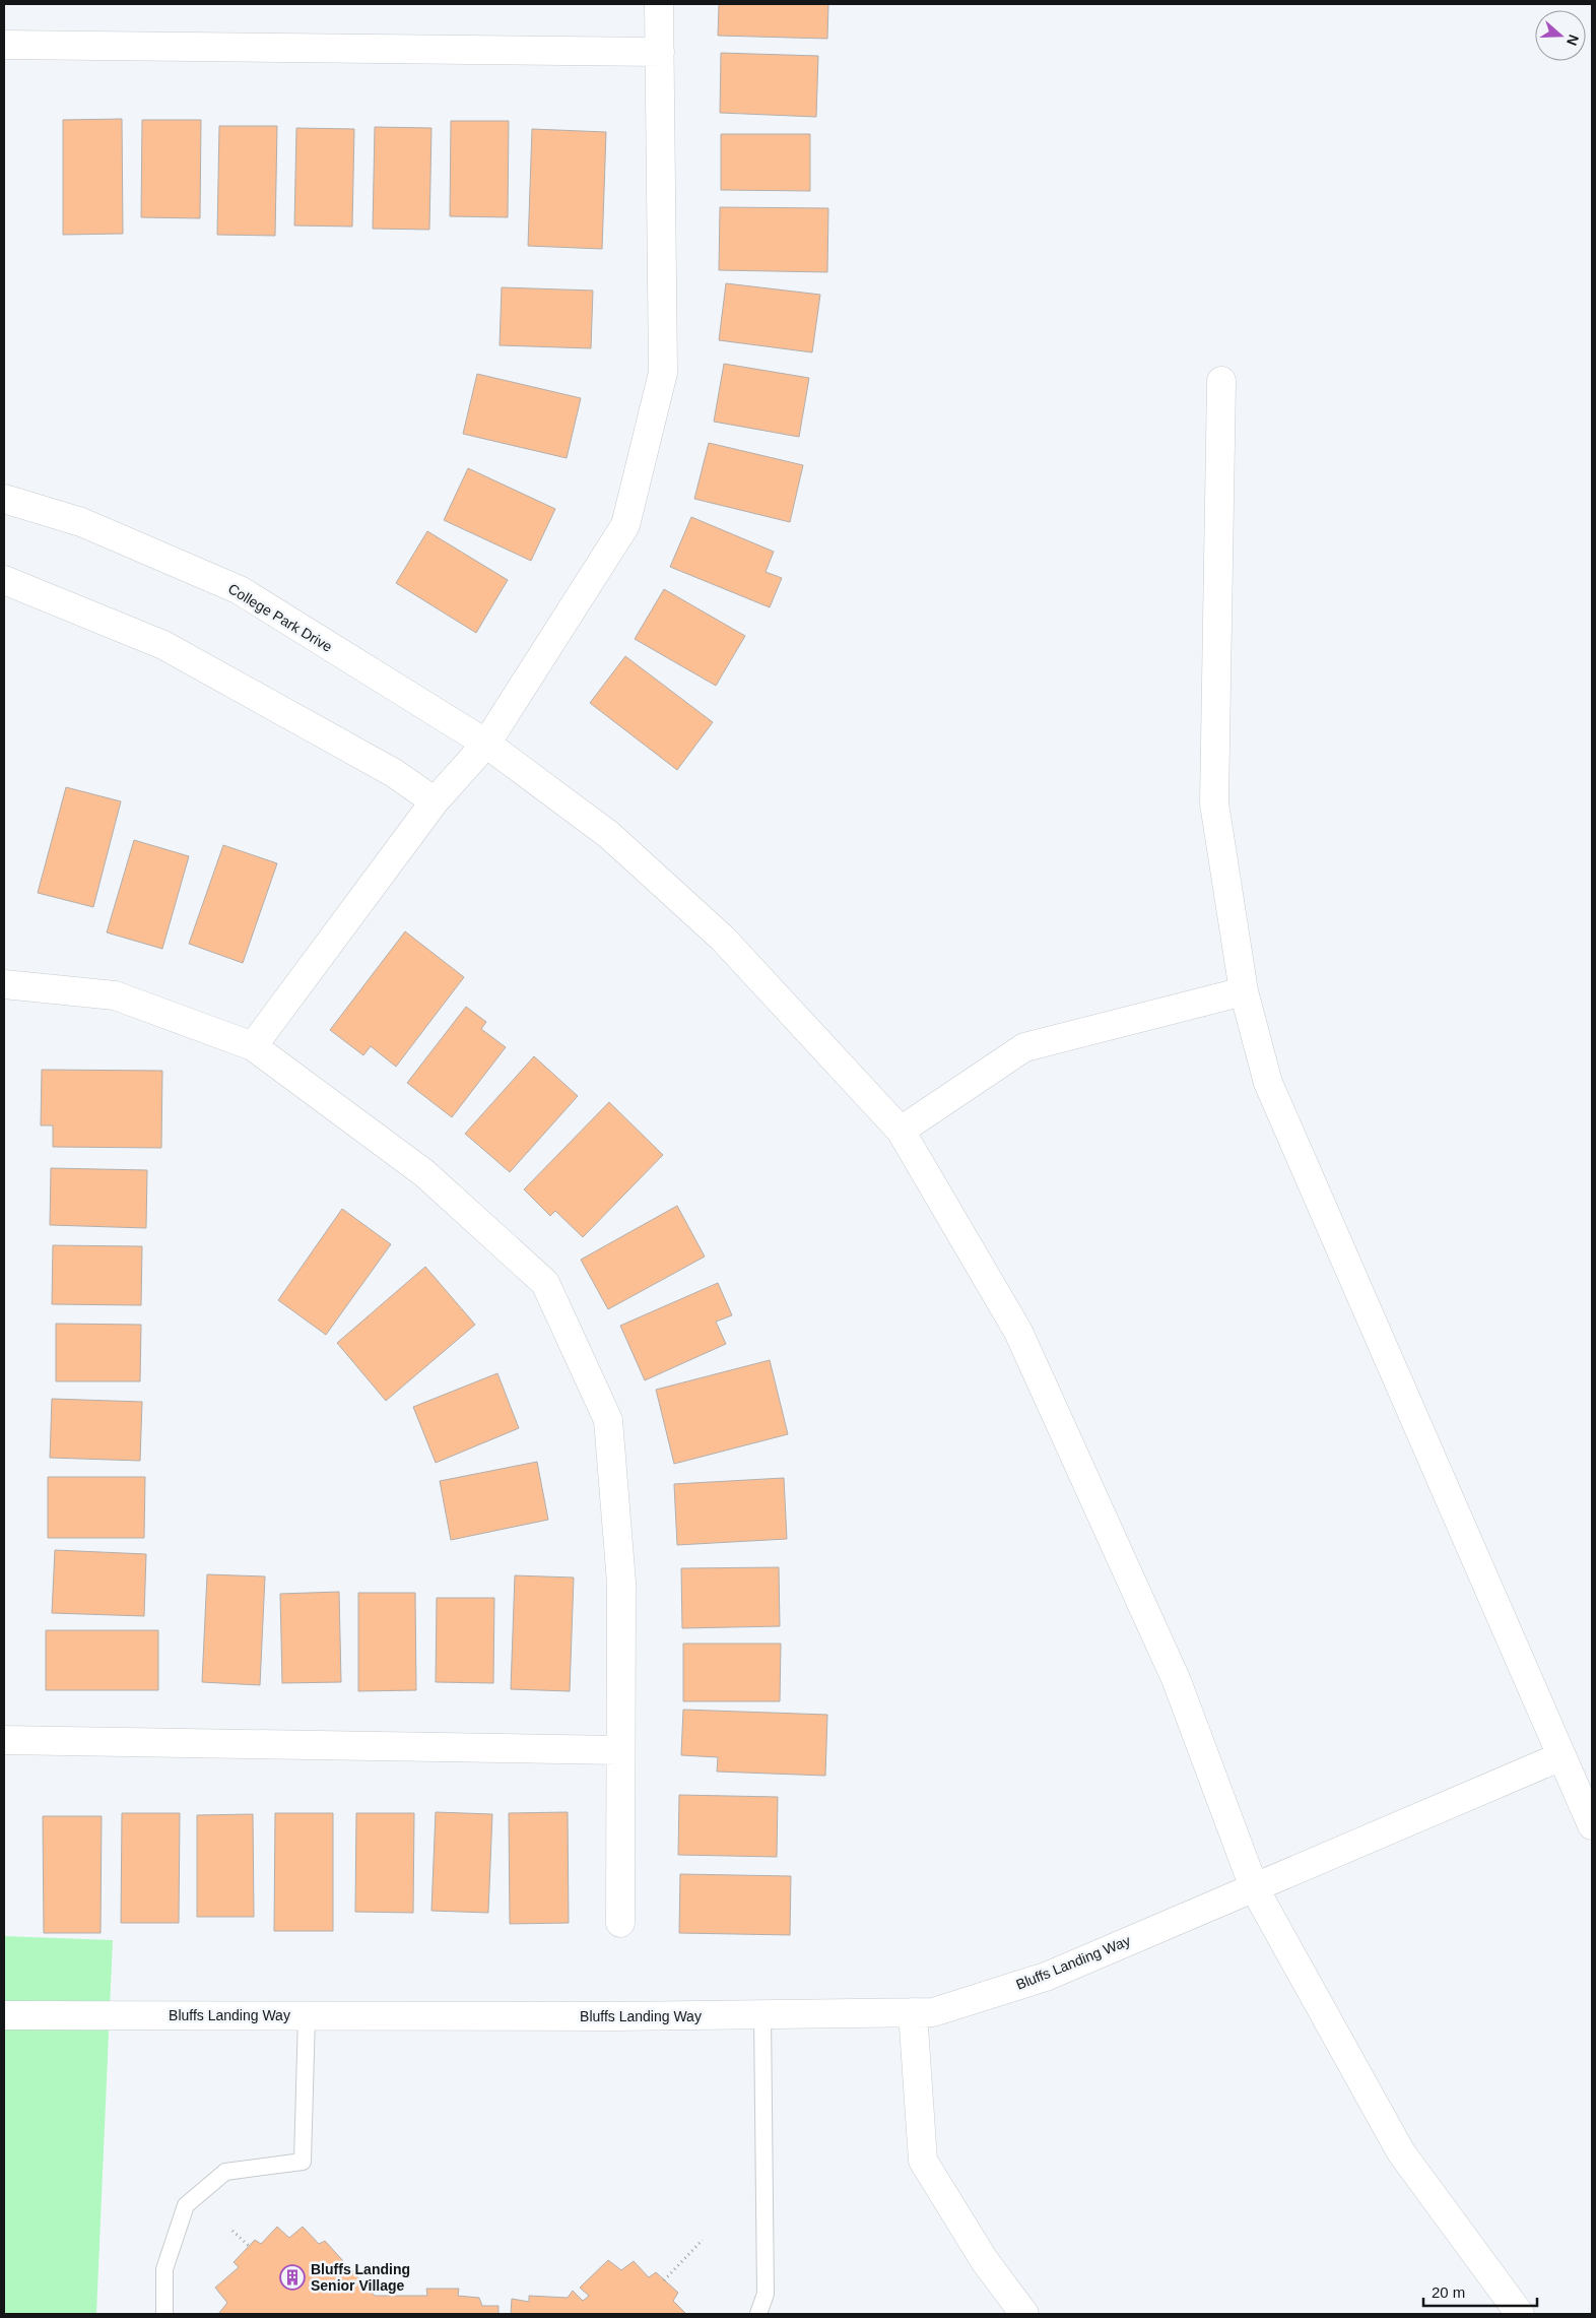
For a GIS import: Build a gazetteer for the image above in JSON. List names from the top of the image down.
{
  "streets": {
    "street": ["College Park Drive", "Bluffs Landing Way"]
  },
  "crossings": [
    ["College Park Drive", "Bluffs Landing Way"]
  ],
  "places": {
    "building": ["Bluffs Landing Senior Village"]
  },
  "scale_bar": "20 m",
  "north": "right"
}
